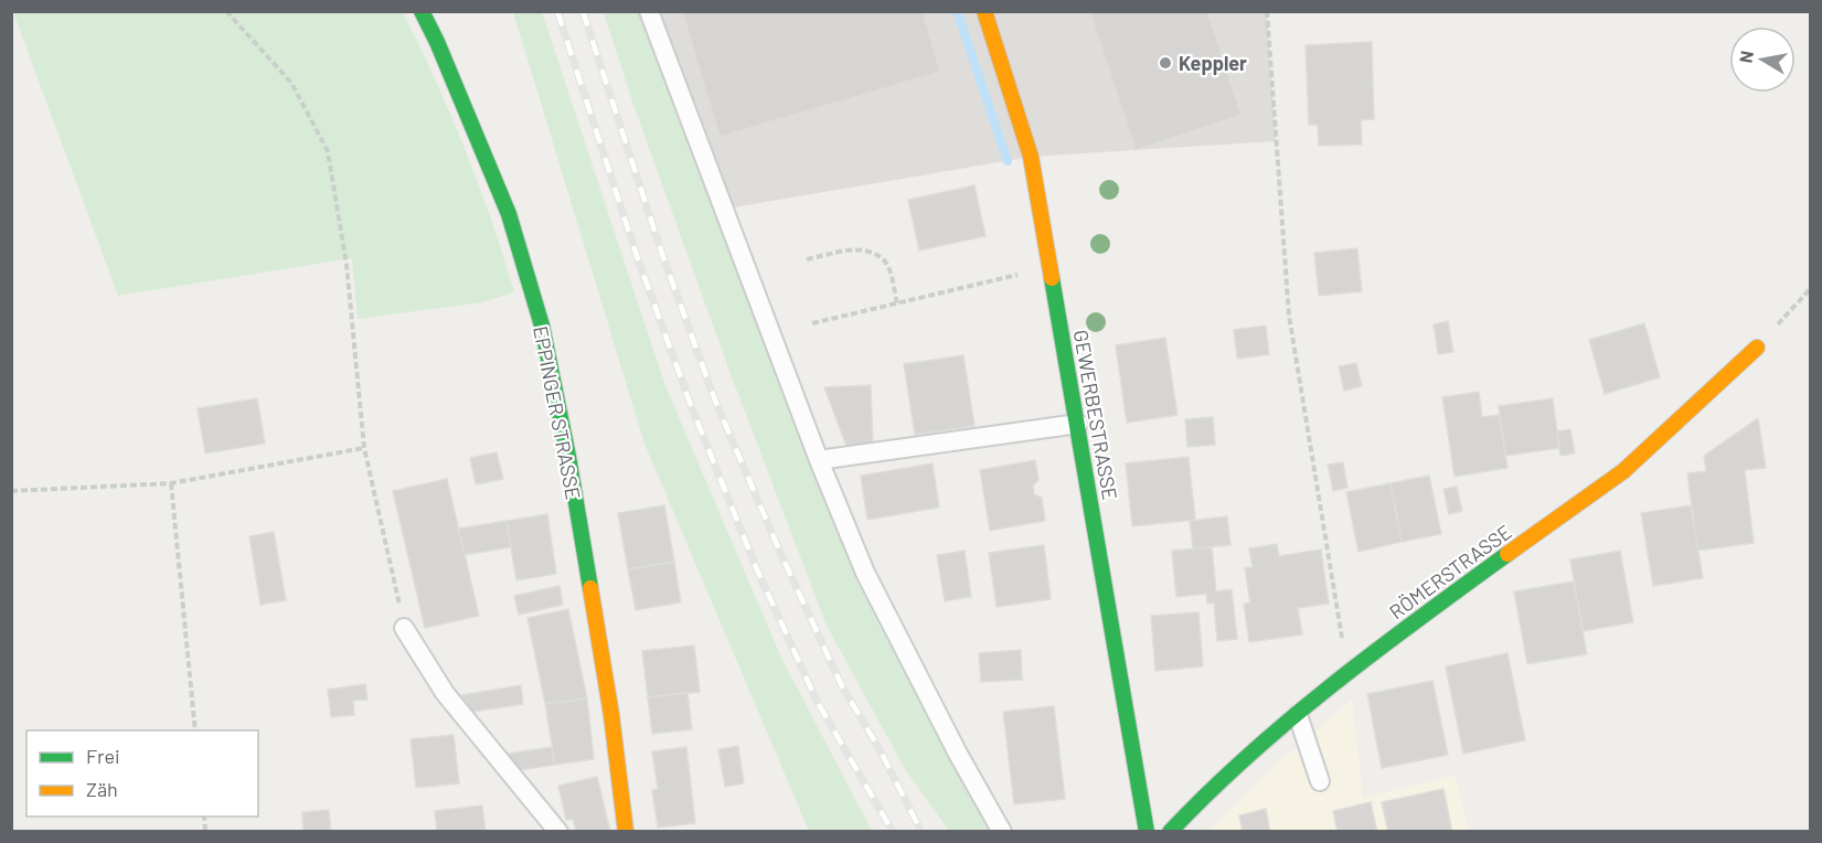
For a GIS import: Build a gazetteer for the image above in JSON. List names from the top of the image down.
{
  "streets": {
    "street": ["EPPINGER STRASSE", "GEWERBESTRASSE", "RÖMERSTRASSE"]
  },
  "places": ["Keppler"],
  "legend": ["Frei", "Zäh"],
  "north": "left"
}
